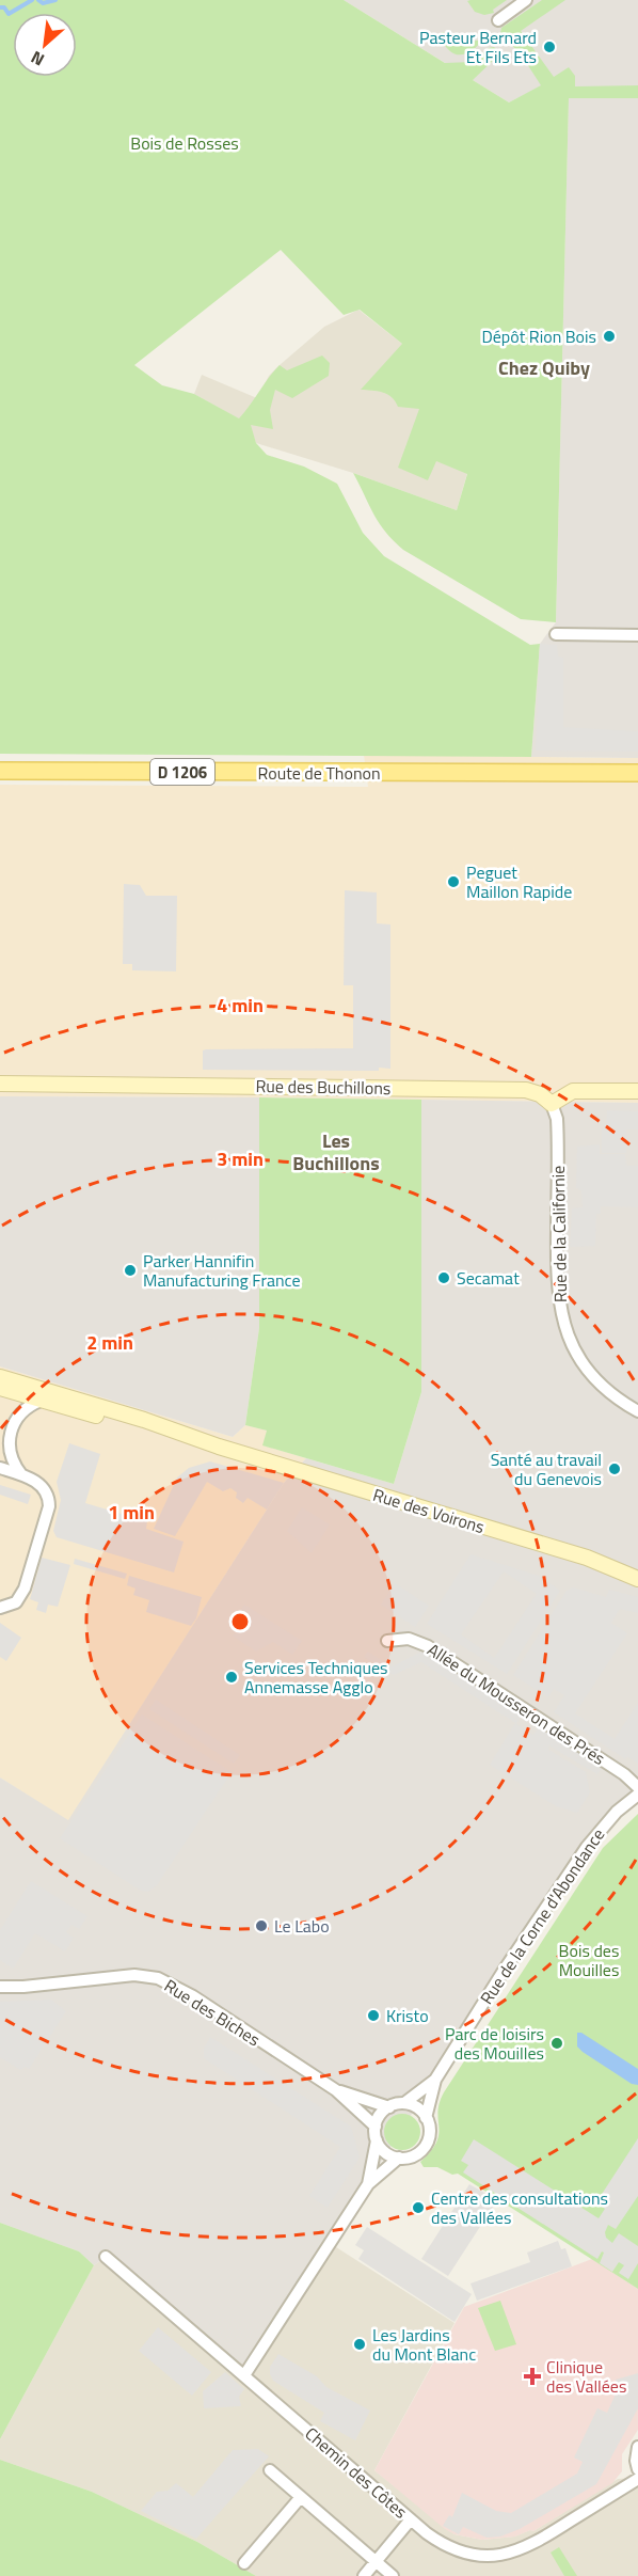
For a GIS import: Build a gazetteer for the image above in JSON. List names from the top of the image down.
{
  "streets": {
    "main road": ["D 1206", "Route de Thonon"],
    "street": [
      "Rue des Buchillons",
      "Rue de la Californie",
      "Rue des Voirons",
      "Allée du Mousseron des Prés",
      "Rue de la Corne d'Abondance",
      "Rue des Biches",
      "Chemin des Côtes"
    ]
  },
  "crossings": [
    ["Rue des Buchillons", "Rue de la Californie"],
    ["Rue de la Corne d'Abondance", "Rue des Biches"]
  ],
  "districts": ["Chez Quiby", "Les Buchillons"],
  "parks": ["Bois de Rosses", "Bois des Mouilles"],
  "places": {
    "other": [
      "Pasteur Bernard Et Fils Ets",
      "Dépôt Rion Bois",
      "Peguet Maillon Rapide",
      "Parker Hannifin Manufacturing France",
      "Secamat",
      "Santé au travail du Genevois",
      "Services Techniques Annemasse Agglo",
      "Le Labo",
      "Kristo",
      "Parc de loisirs des Mouilles",
      "Centre des consultations des Vallées",
      "Les Jardins du Mont Blanc"
    ],
    "health": ["Clinique des Vallées"]
  },
  "north": "bottom left",
  "rings": [
    "4 min",
    "3 min",
    "2 min",
    "1 min"
  ]
}
